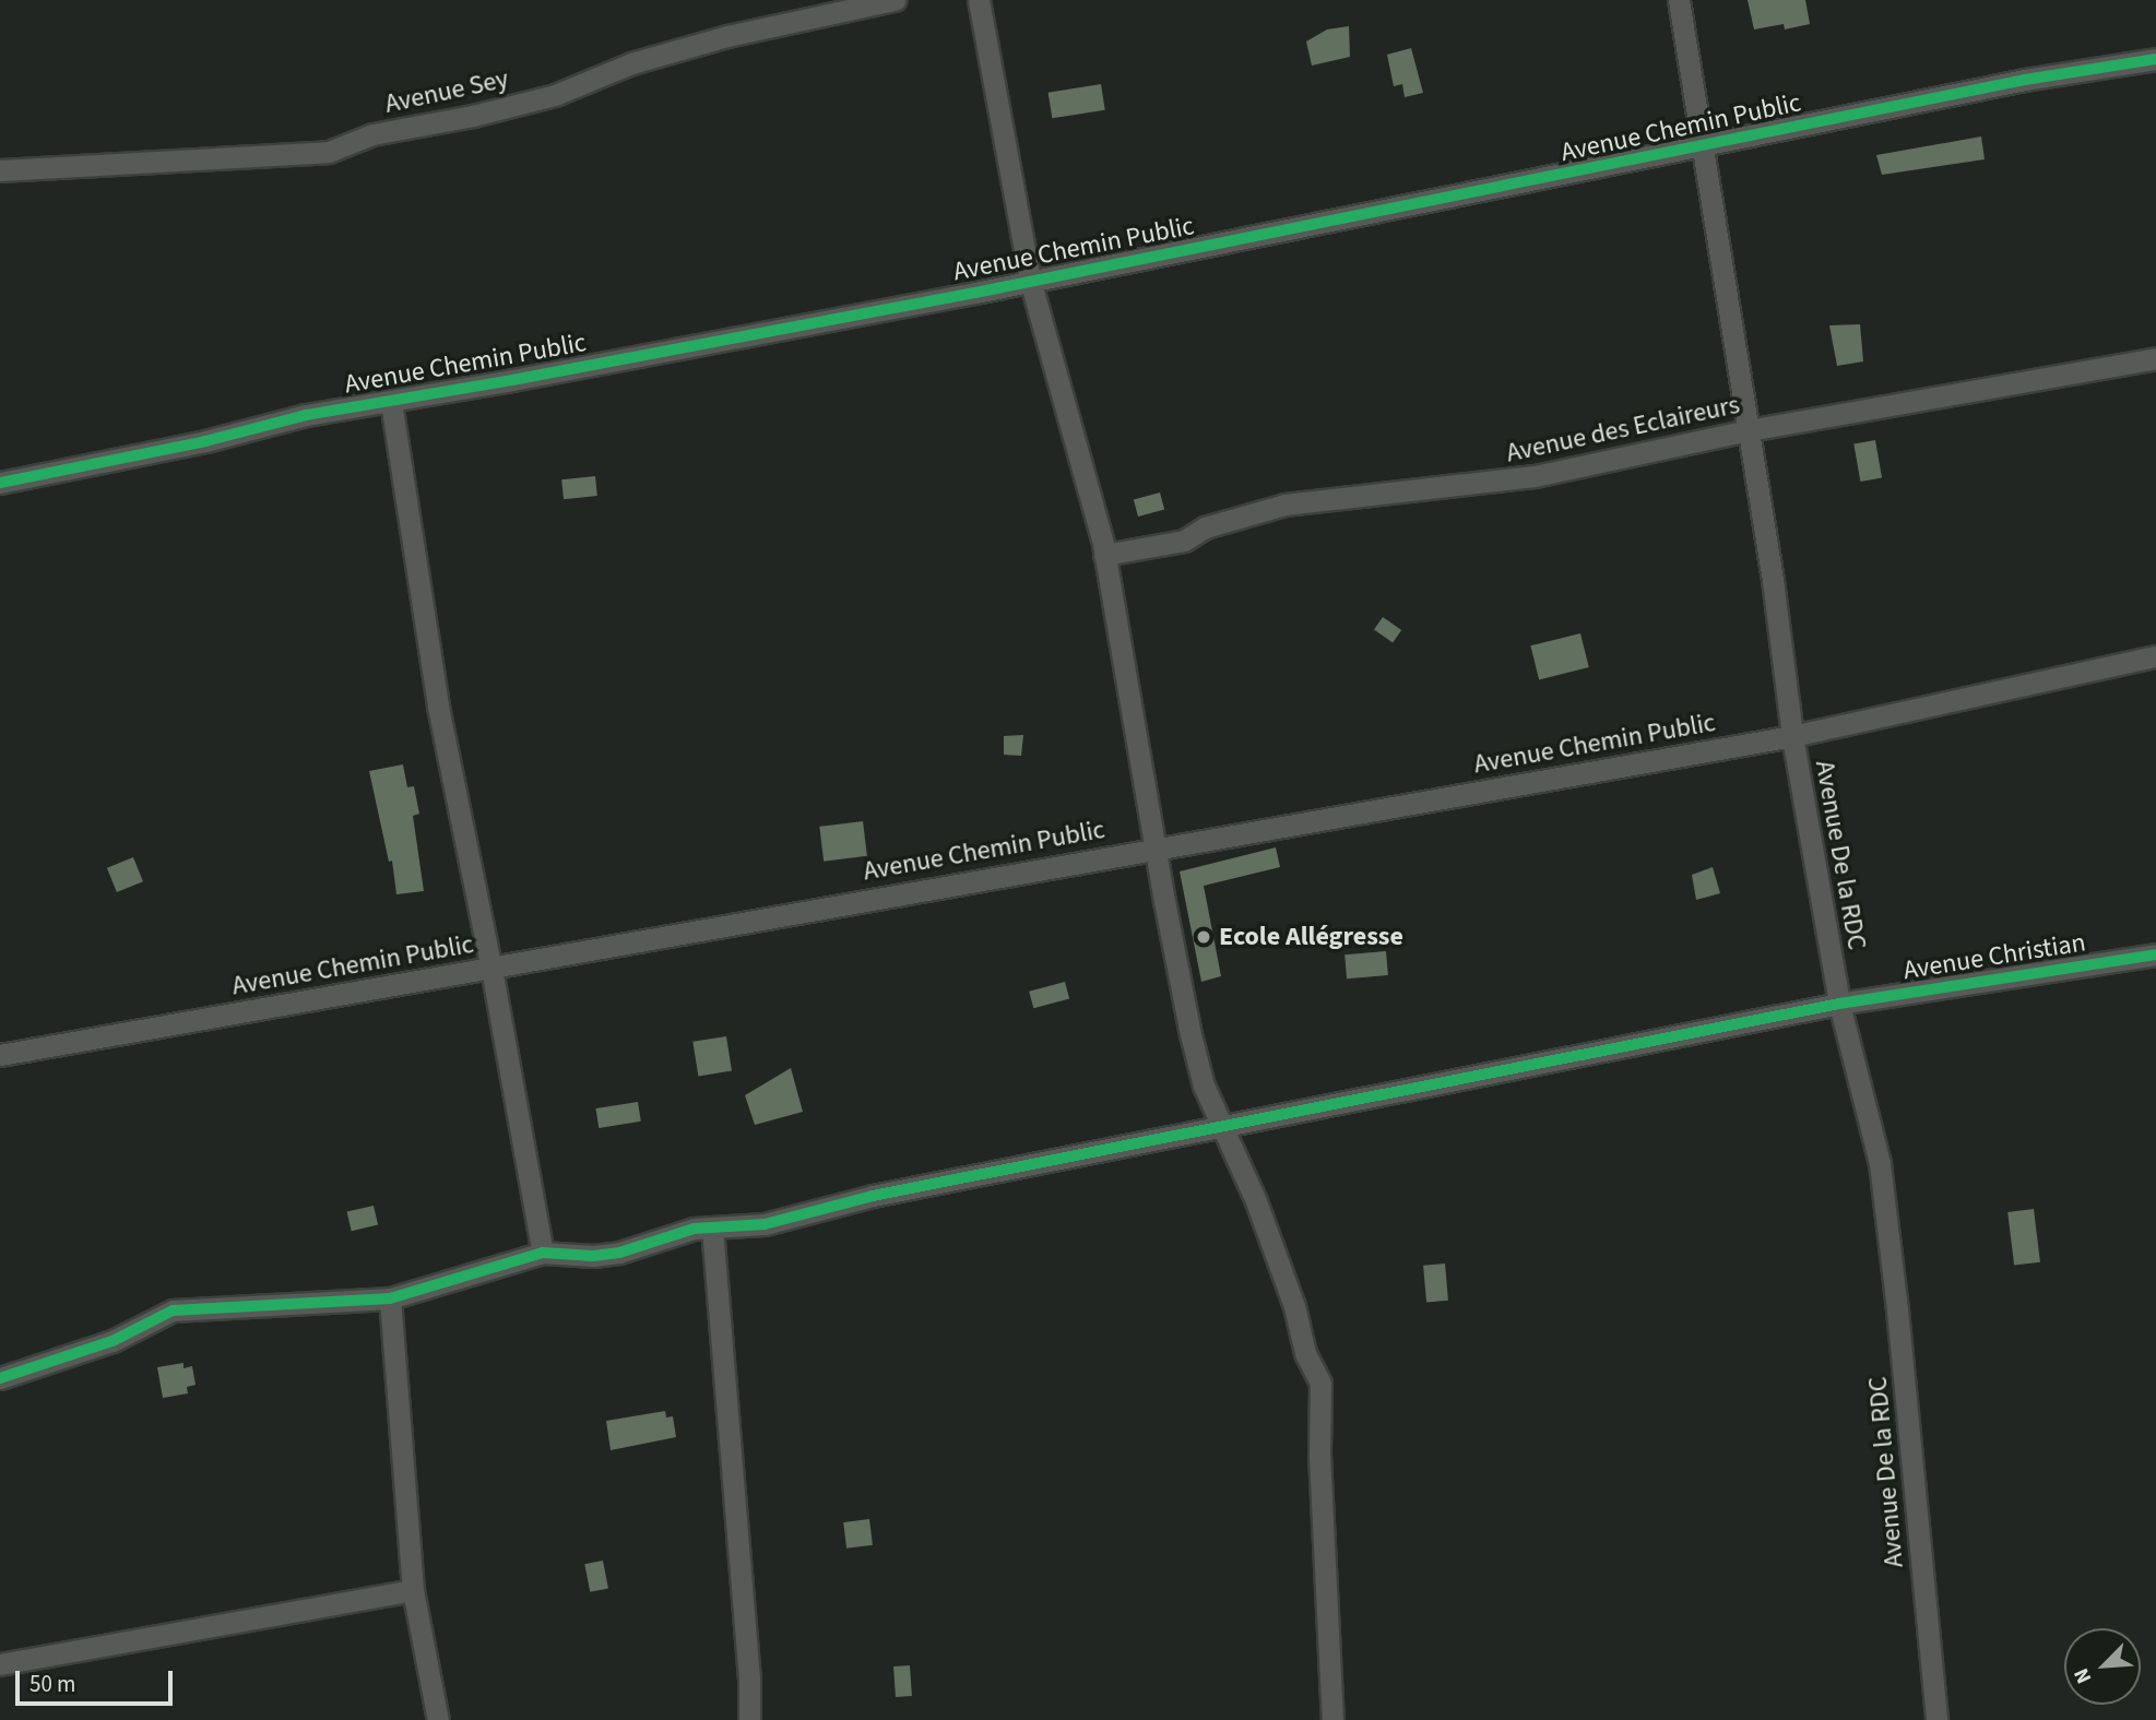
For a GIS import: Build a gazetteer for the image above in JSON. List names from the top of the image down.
{
  "streets": {
    "street": [
      "Avenue Sey",
      "Avenue Chemin Public",
      "Avenue des Eclaireurs",
      "Avenue De la RDC",
      "Avenue Christian"
    ]
  },
  "crossings": [
    ["Avenue Chemin Public", "Avenue De la RDC"],
    ["Avenue des Eclaireurs", "Avenue De la RDC"],
    ["Avenue De la RDC", "Avenue Christian"]
  ],
  "places": ["Ecole Allégresse"],
  "scale_bar": "50 m",
  "north": "bottom left"
}
